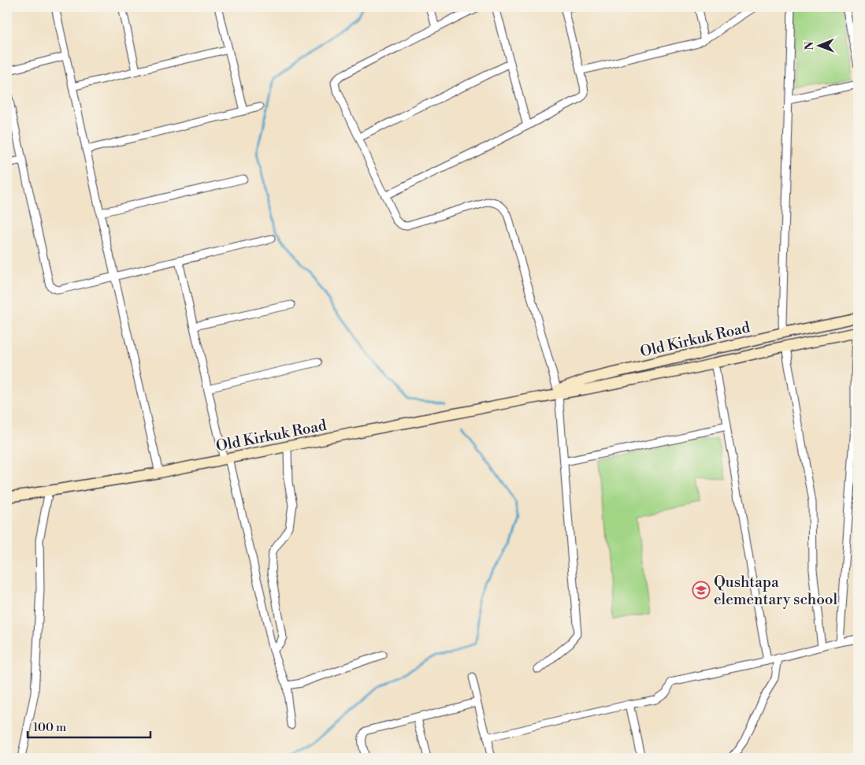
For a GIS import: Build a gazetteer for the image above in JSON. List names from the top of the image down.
{
  "streets": {
    "street": ["Old Kirkuk Road"]
  },
  "places": {
    "school or university": ["Qushtapa elementary school"]
  },
  "scale_bar": "100 m",
  "north": "left"
}
